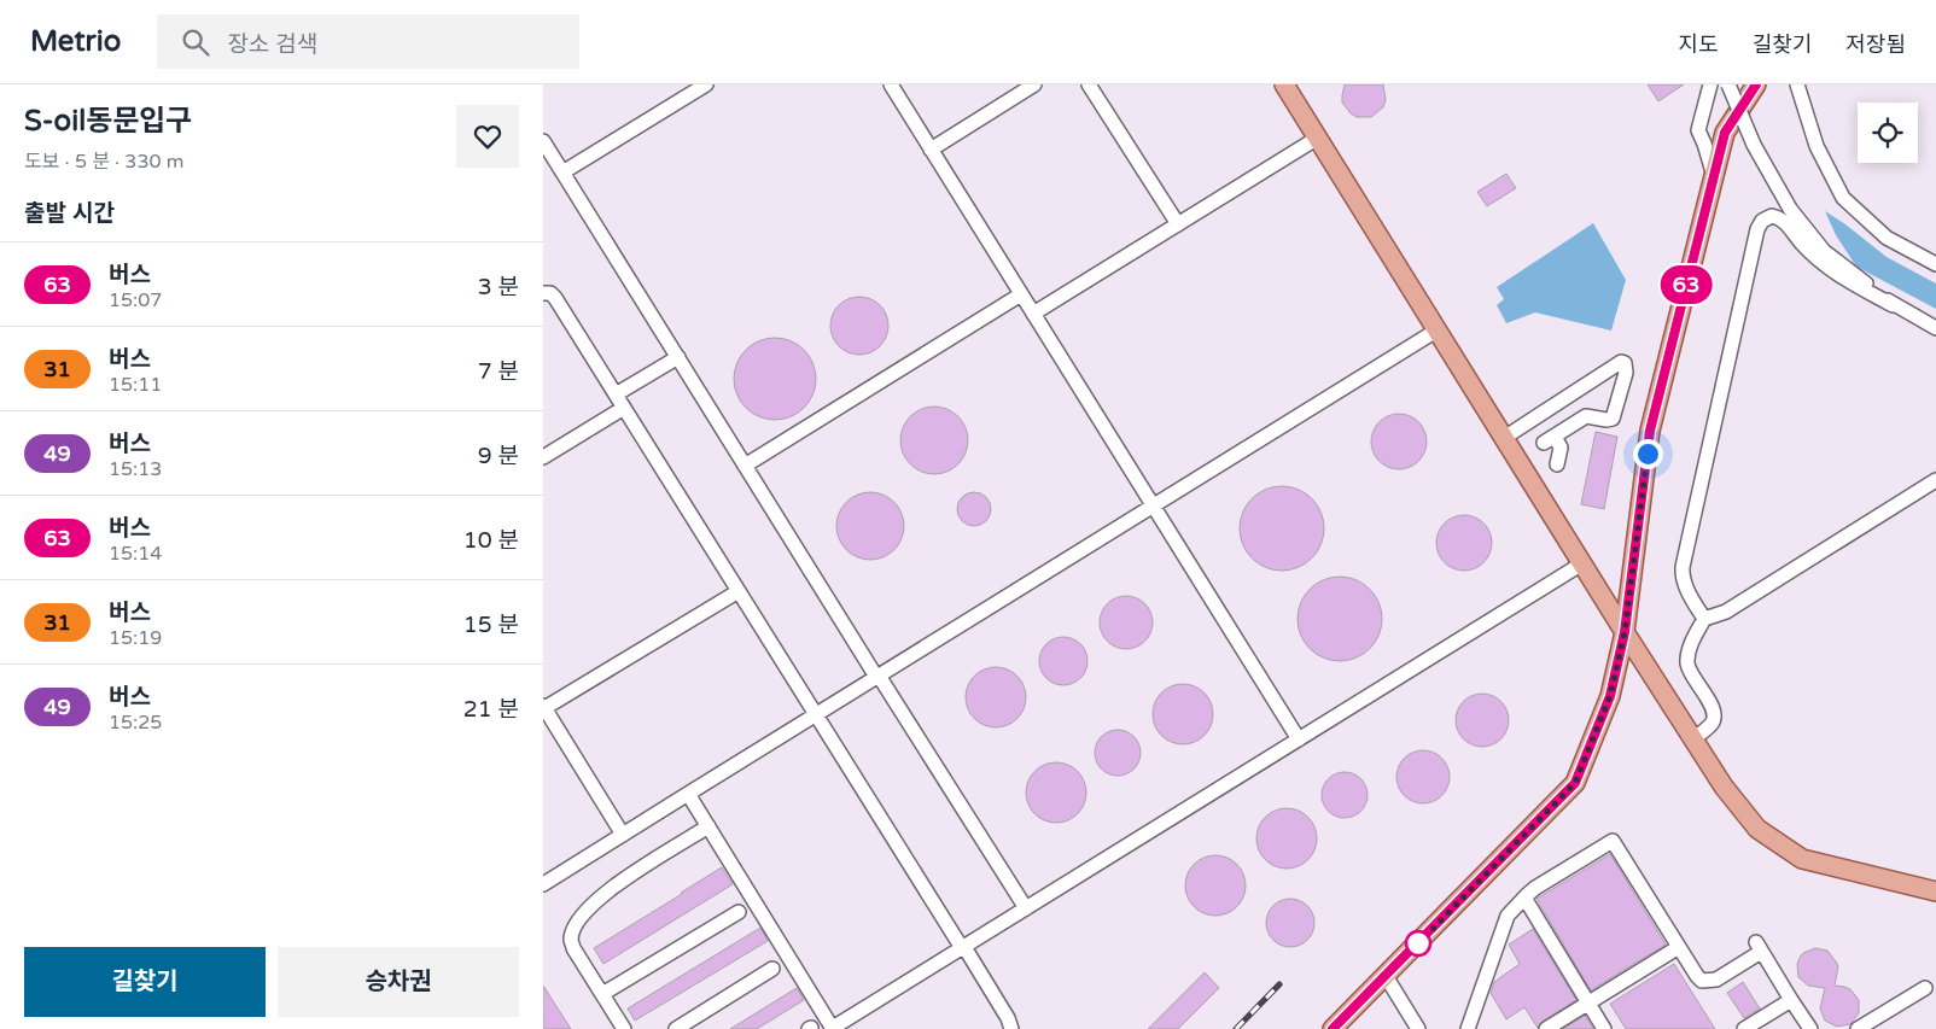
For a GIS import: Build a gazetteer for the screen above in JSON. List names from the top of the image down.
{
  "lines": ["bus line 63"],
  "page": {
    "header": "Metrio",
    "search": "장소 검색",
    "nav": ["지도", "길찾기", "저장됨"],
    "heading": [
      ["S-oil동문입구", "도보 · 5 분 · 330 m"],
      "출발 시간"
    ],
    "on_map": "63",
    "list": [
      {
        "mark": "63",
        "name": "버스",
        "note": "15:07",
        "value": "3 분"
      },
      {
        "mark": "31",
        "name": "버스",
        "note": "15:11",
        "value": "7 분"
      },
      {
        "mark": "49",
        "name": "버스",
        "note": "15:13",
        "value": "9 분"
      },
      {
        "mark": "63",
        "name": "버스",
        "note": "15:14",
        "value": "10 분"
      },
      {
        "mark": "31",
        "name": "버스",
        "note": "15:19",
        "value": "15 분"
      },
      {
        "mark": "49",
        "name": "버스",
        "note": "15:25",
        "value": "21 분"
      }
    ],
    "buttons": ["길찾기", "승차권"]
  }
}
